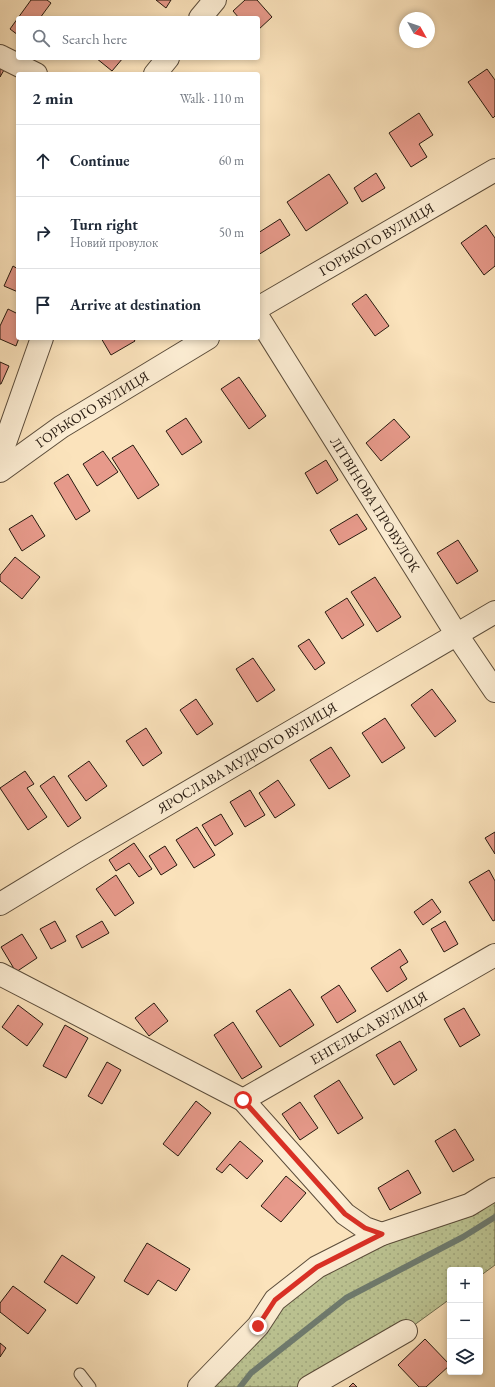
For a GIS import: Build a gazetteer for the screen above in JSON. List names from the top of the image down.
{
  "streets": {
    "street": [
      "ГОРЬКОГО ВУЛИЦЯ",
      "ЛІТВІНОВА ПРОВУЛОК",
      "ЯРОСЛАВА МУДРОГО ВУЛИЦЯ",
      "ЕНГЕЛЬСА ВУЛИЦЯ"
    ]
  },
  "crossings": [
    ["ЛІТВІНОВА ПРОВУЛОК", "ЯРОСЛАВА МУДРОГО ВУЛИЦЯ"]
  ],
  "north": "bottom right",
  "page": {
    "search": "Search here",
    "heading": ["2 min", "Walk · 110 m"],
    "list": [
      ["Continue", "60 m"],
      ["Turn right", "Новий провулок", "50 m"],
      "Arrive at destination"
    ],
    "map_buttons": ["+", "−"]
  }
}
